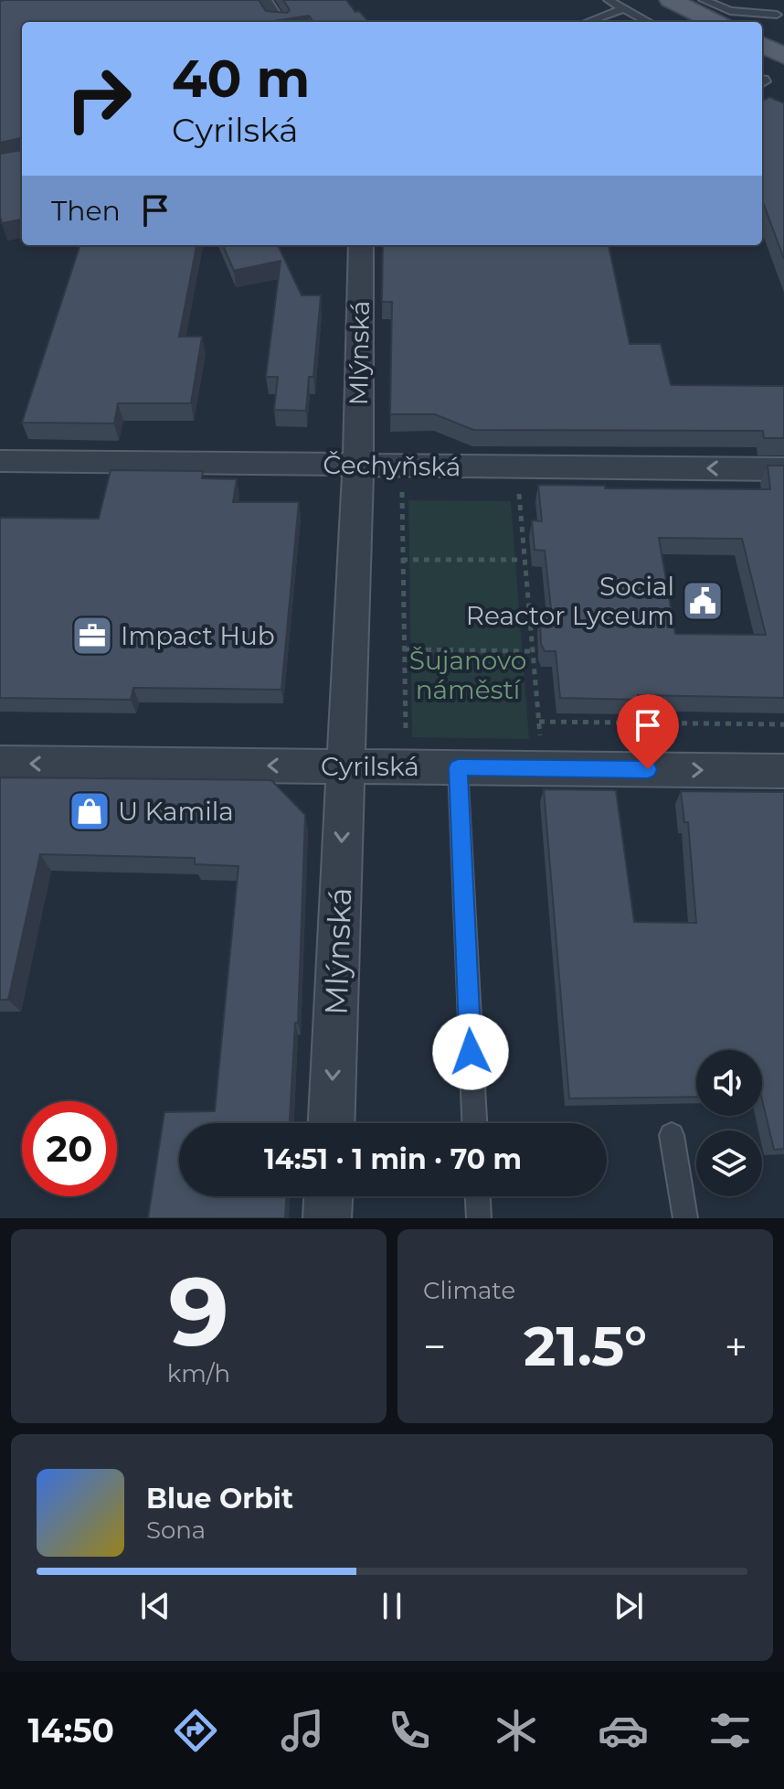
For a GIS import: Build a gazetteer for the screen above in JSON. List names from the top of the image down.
{
  "streets": {
    "street": ["Mlýnská", "Čechyňská", "Cyrilská"]
  },
  "crossings": [
    ["Mlýnská", "Čechyňská"],
    ["Mlýnská", "Cyrilská"]
  ],
  "one_way": ["Mlýnská", "Čechyňská"],
  "parks": ["Šujanovo náměstí"],
  "places": {
    "public building": ["Social Reactor Lyceum"],
    "office": ["Impact Hub"],
    "shop": ["U Kamila"]
  },
  "page": {
    "turn": ["40 m", "Cyrilská"],
    "then": "Then",
    "limit": "20",
    "trip": "14:51 · 1 min · 70 m",
    "tile": [
      ["9", "km/h"],
      "Climate"
    ],
    "heat": ["−", "21.5°", "+"],
    "song": ["Blue Orbit", "Sona"],
    "tabs": "14:50"
  }
}
